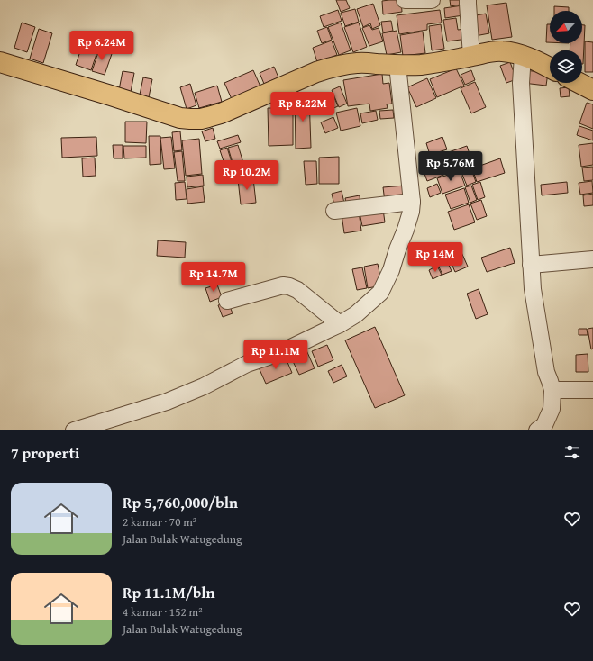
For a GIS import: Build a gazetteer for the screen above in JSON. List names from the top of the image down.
{
  "north": "bottom left",
  "page": {
    "price": [
      "Rp 6.24M",
      "Rp 8.22M",
      "Rp 5.76M",
      "Rp 10.2M",
      "Rp 14M",
      "Rp 14.7M",
      "Rp 11.1M"
    ],
    "heading": "7 properti",
    "list": [
      {
        "name": "Rp 5,760,000/bln",
        "note": "2 kamar · 70 m² · Jalan Bulak Watugedung"
      },
      {
        "name": "Rp 11.1M/bln",
        "note": "4 kamar · 152 m² · Jalan Bulak Watugedung"
      }
    ]
  }
}
